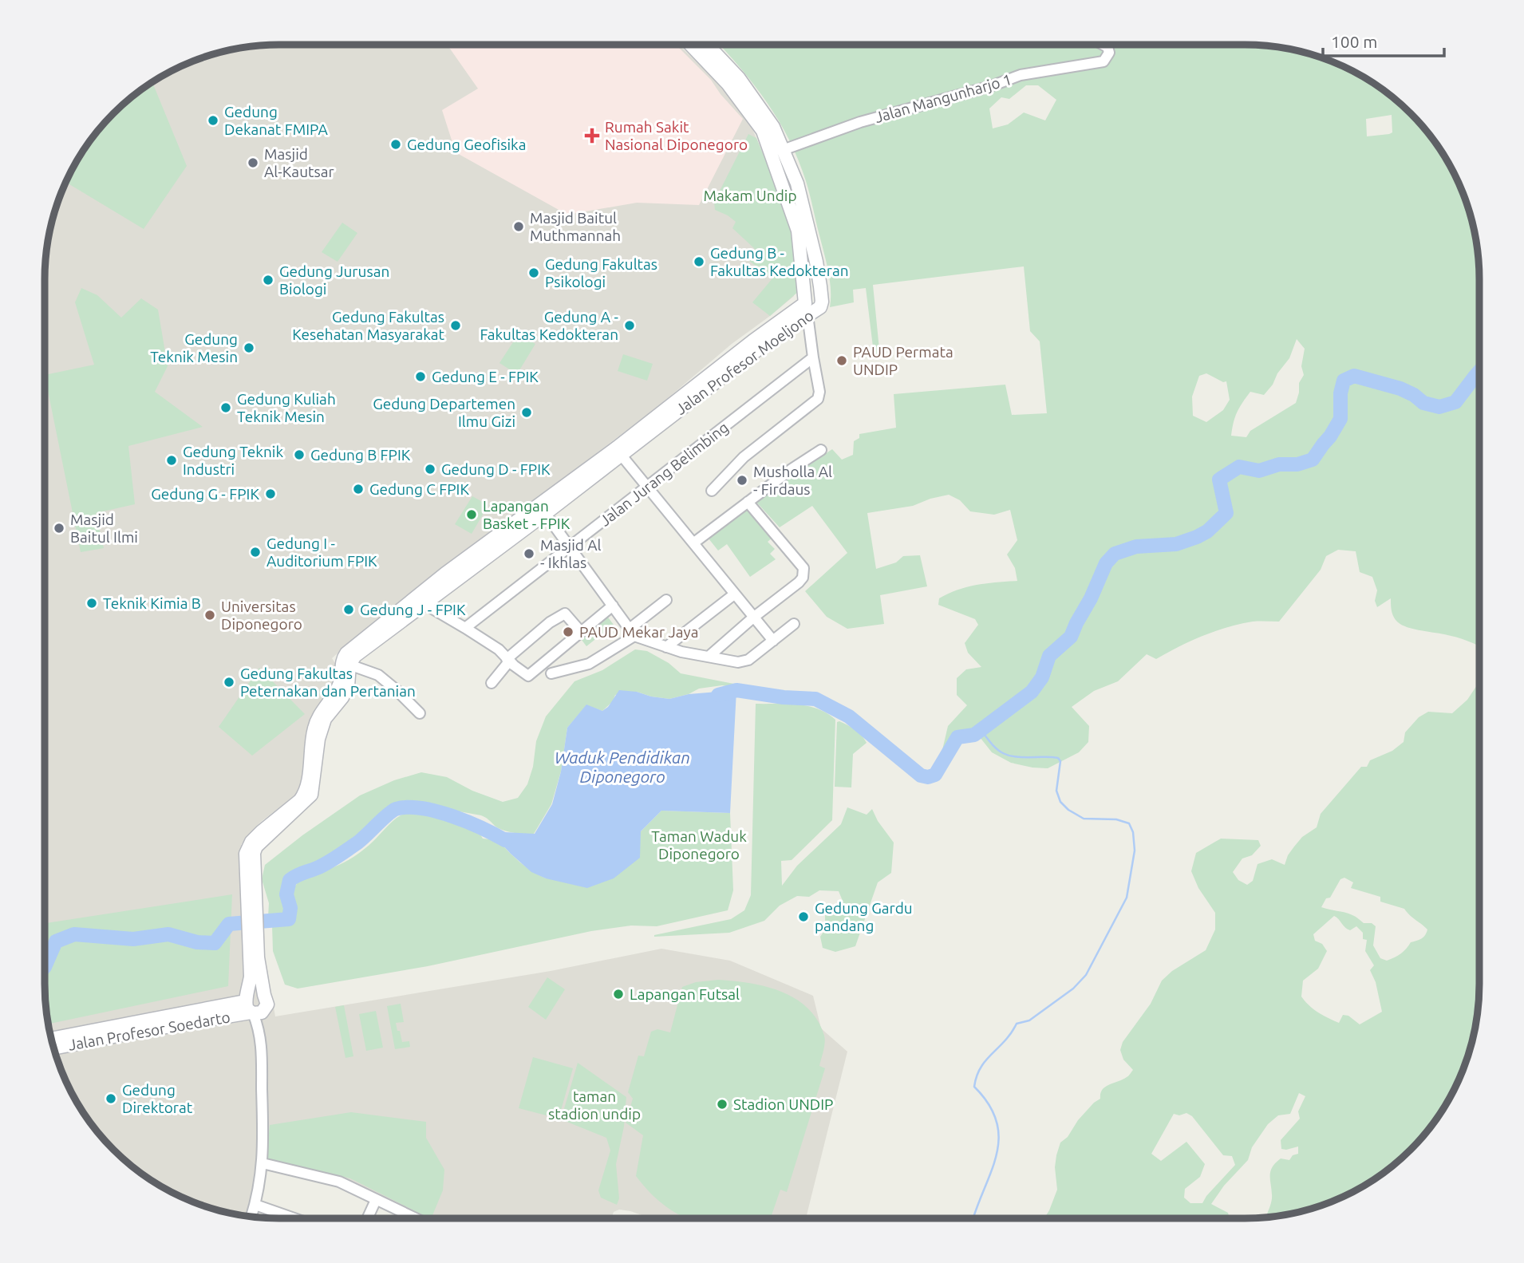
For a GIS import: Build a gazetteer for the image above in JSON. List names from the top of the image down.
{
  "streets": {
    "street": [
      "Jalan Mangunharjo 1",
      "Jalan Profesor Moeljono",
      "Jalan Jurang Belimbing",
      "Jalan Profesor Soedarto"
    ]
  },
  "crossings": [
    ["Jalan Mangunharjo 1", "Jalan Profesor Moeljono"]
  ],
  "water": ["Waduk Pendidikan Diponegoro"],
  "parks": ["Makam Undip", "Taman Waduk Diponegoro", "taman stadion undip"],
  "places": {
    "other": [
      "Gedung Dekanat FMIPA",
      "Gedung Geofisika",
      "Masjid Al-Kautsar",
      "Masjid Baitul Muthmannah",
      "Gedung B - Fakultas Kedokteran",
      "Gedung Fakultas Psikologi",
      "Gedung Jurusan Biologi",
      "Gedung Fakultas Kesehatan Masyarakat",
      "Gedung A - Fakultas Kedokteran",
      "Gedung Teknik Mesin",
      "PAUD Permata UNDIP",
      "Gedung E - FPIK",
      "Gedung Kuliah Teknik Mesin",
      "Gedung Departemen Ilmu Gizi",
      "Gedung B FPIK",
      "Gedung Teknik Industri",
      "Gedung D - FPIK",
      "Musholla Al - Firdaus",
      "Gedung C FPIK",
      "Gedung G - FPIK",
      "Lapangan Basket - FPIK",
      "Masjid Baitul Ilmi",
      "Gedung I - Auditorium FPIK",
      "Masjid Al - Ikhlas",
      "Teknik Kimia B",
      "Gedung J - FPIK",
      "Universitas Diponegoro",
      "PAUD Mekar Jaya",
      "Gedung Fakultas Peternakan dan Pertanian",
      "Gedung Gardu pandang",
      "Lapangan Futsal",
      "Gedung Direktorat",
      "Stadion UNDIP"
    ],
    "health": ["Rumah Sakit Nasional Diponegoro"]
  },
  "scale_bar": "100 m"
}
